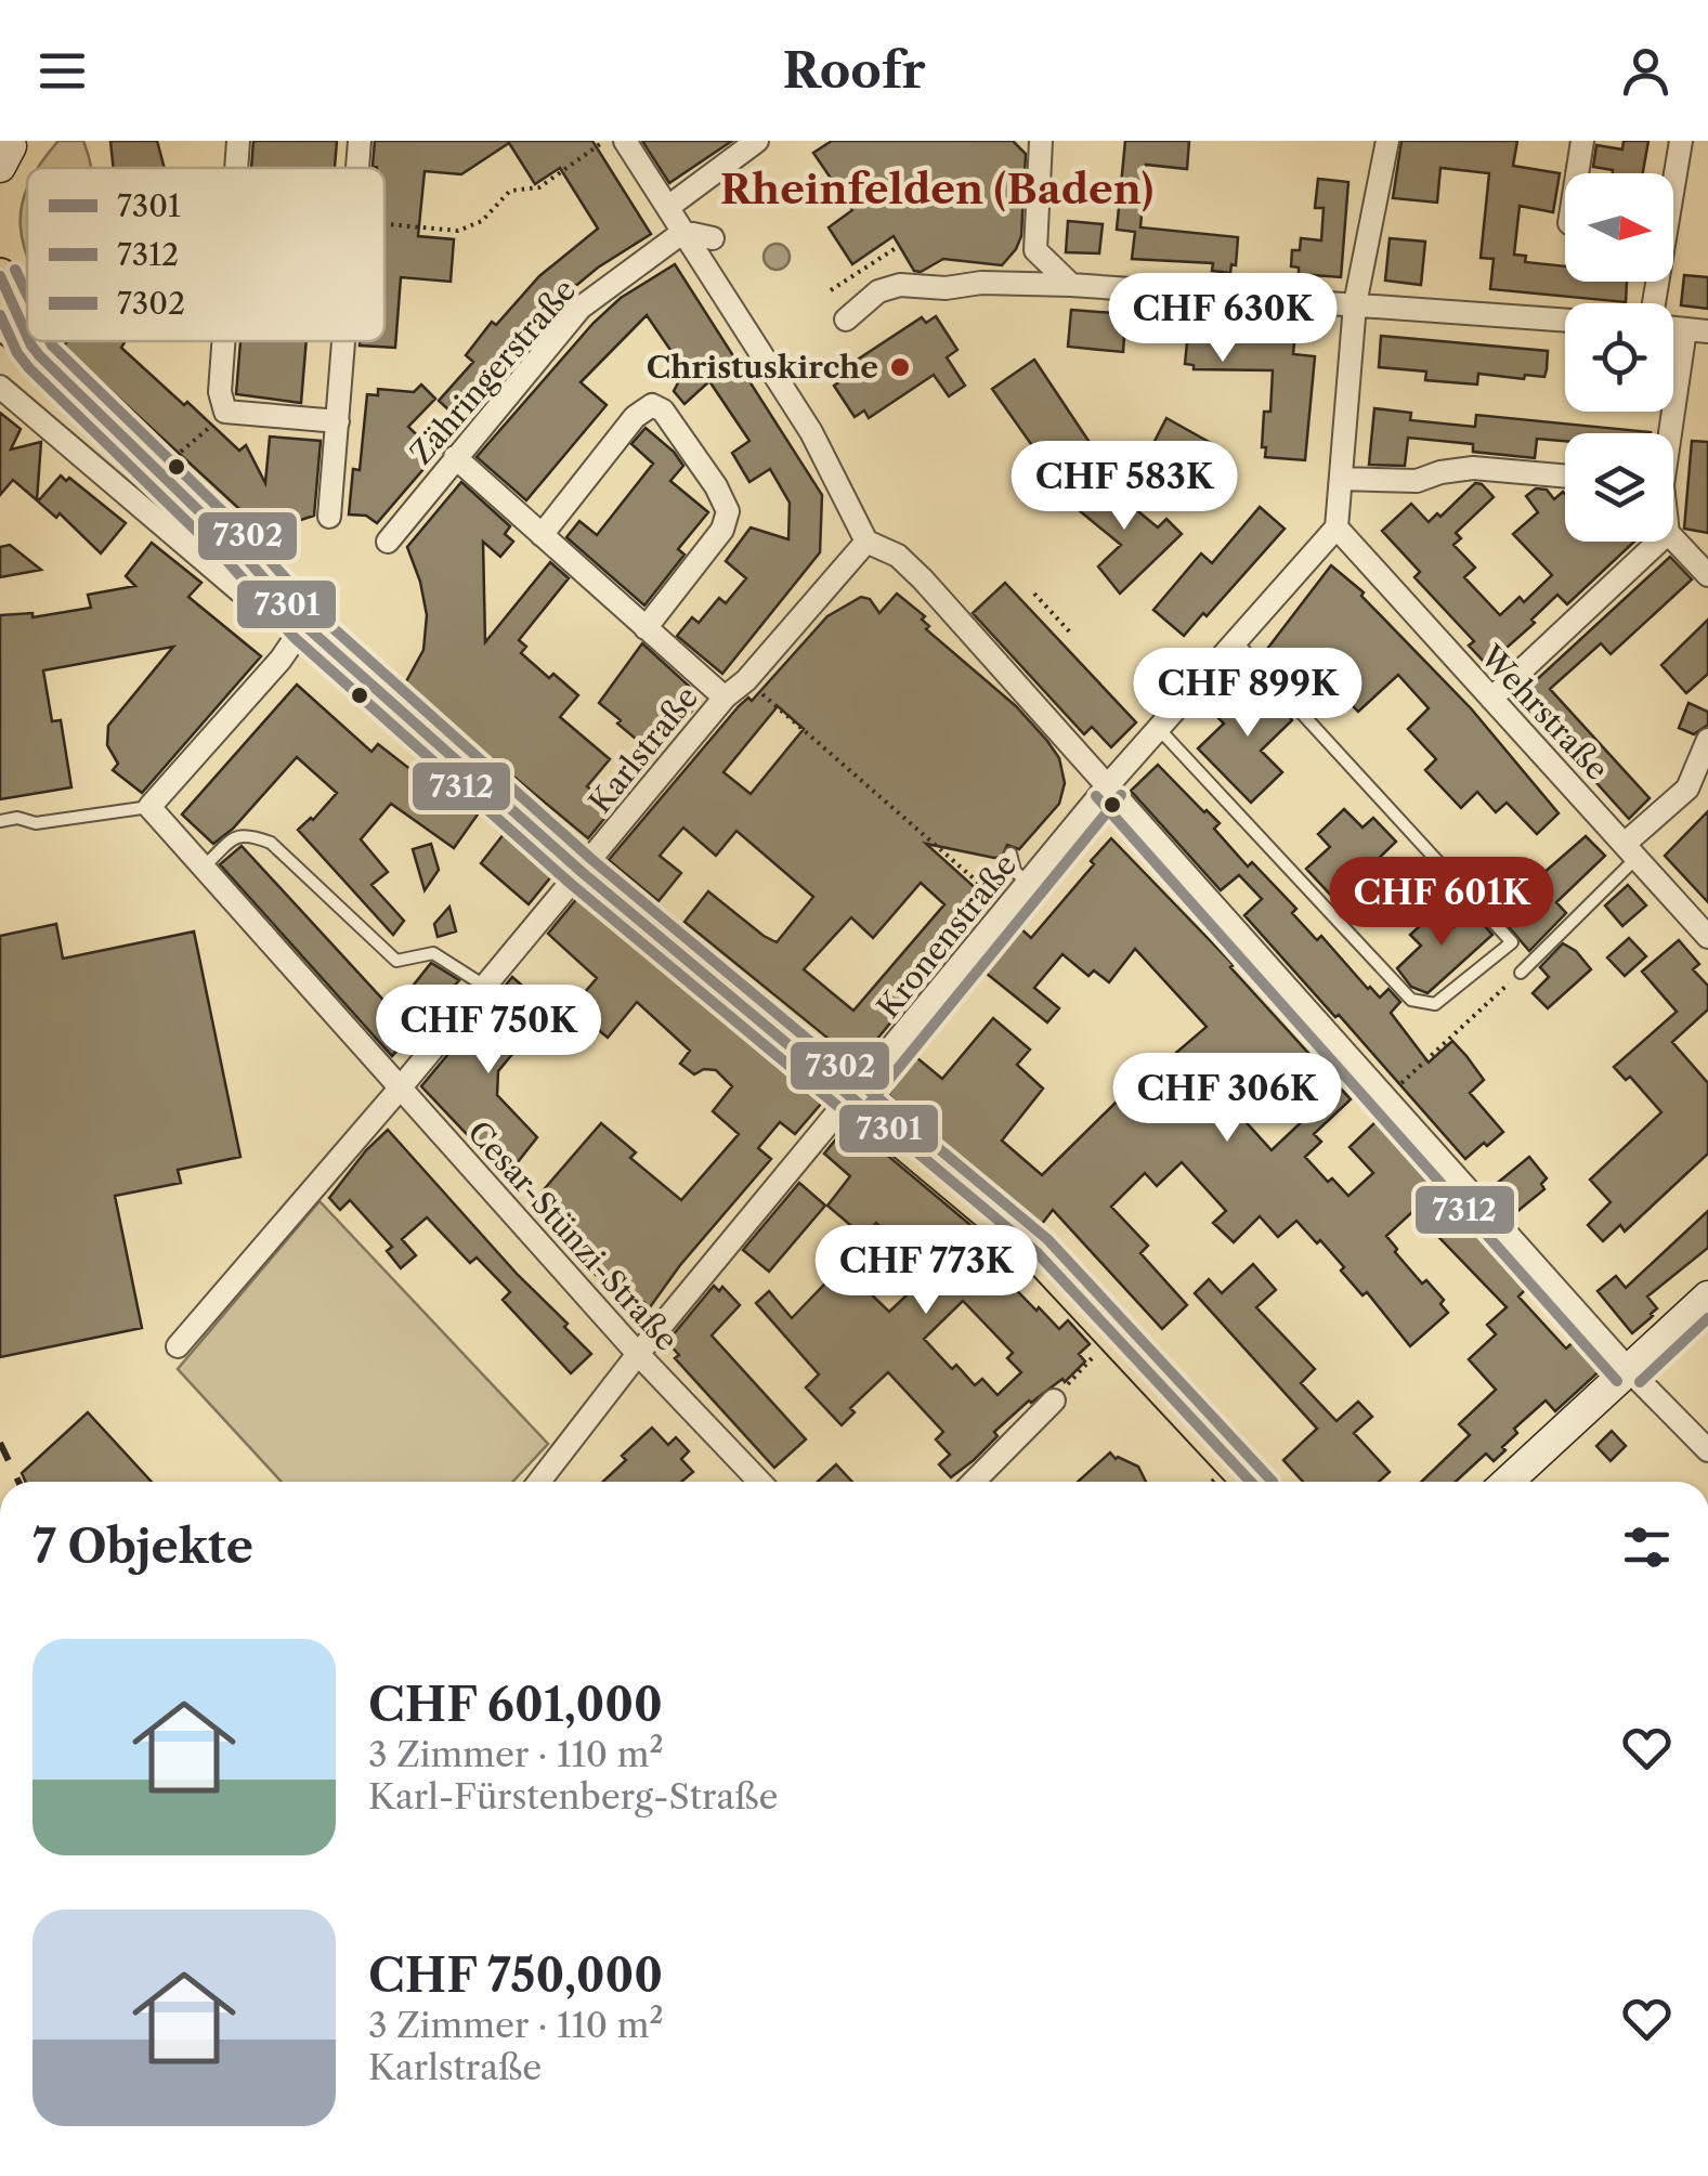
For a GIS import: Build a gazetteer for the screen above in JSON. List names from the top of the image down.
{
  "streets": {
    "street": [
      "Zähringerstraße",
      "Wehrstraße",
      "Karlstraße",
      "Kronenstraße",
      "Cesar-Stünzi-Straße"
    ]
  },
  "crossings": [
    ["Wehrstraße", "Kronenstraße"],
    ["Karlstraße", "Cesar-Stünzi-Straße"],
    ["Kronenstraße", "Cesar-Stünzi-Straße"]
  ],
  "districts": ["Rheinfelden (Baden)"],
  "places": ["Christuskirche"],
  "lines": ["transit line 7302", "transit line 7301", "transit line 7312"],
  "legend": ["7301", "7312", "7302"],
  "north": "right",
  "page": {
    "header": "Roofr",
    "price": [
      "CHF 630K",
      "CHF 583K",
      "CHF 899K",
      "CHF 601K",
      "CHF 750K",
      "CHF 306K",
      "CHF 773K"
    ],
    "heading": "7 Objekte",
    "list": [
      {
        "name": "CHF 601,000",
        "note": "3 Zimmer · 110 m² · Karl-Fürstenberg-Straße"
      },
      {
        "name": "CHF 750,000",
        "note": "3 Zimmer · 110 m² · Karlstraße"
      }
    ]
  }
}
